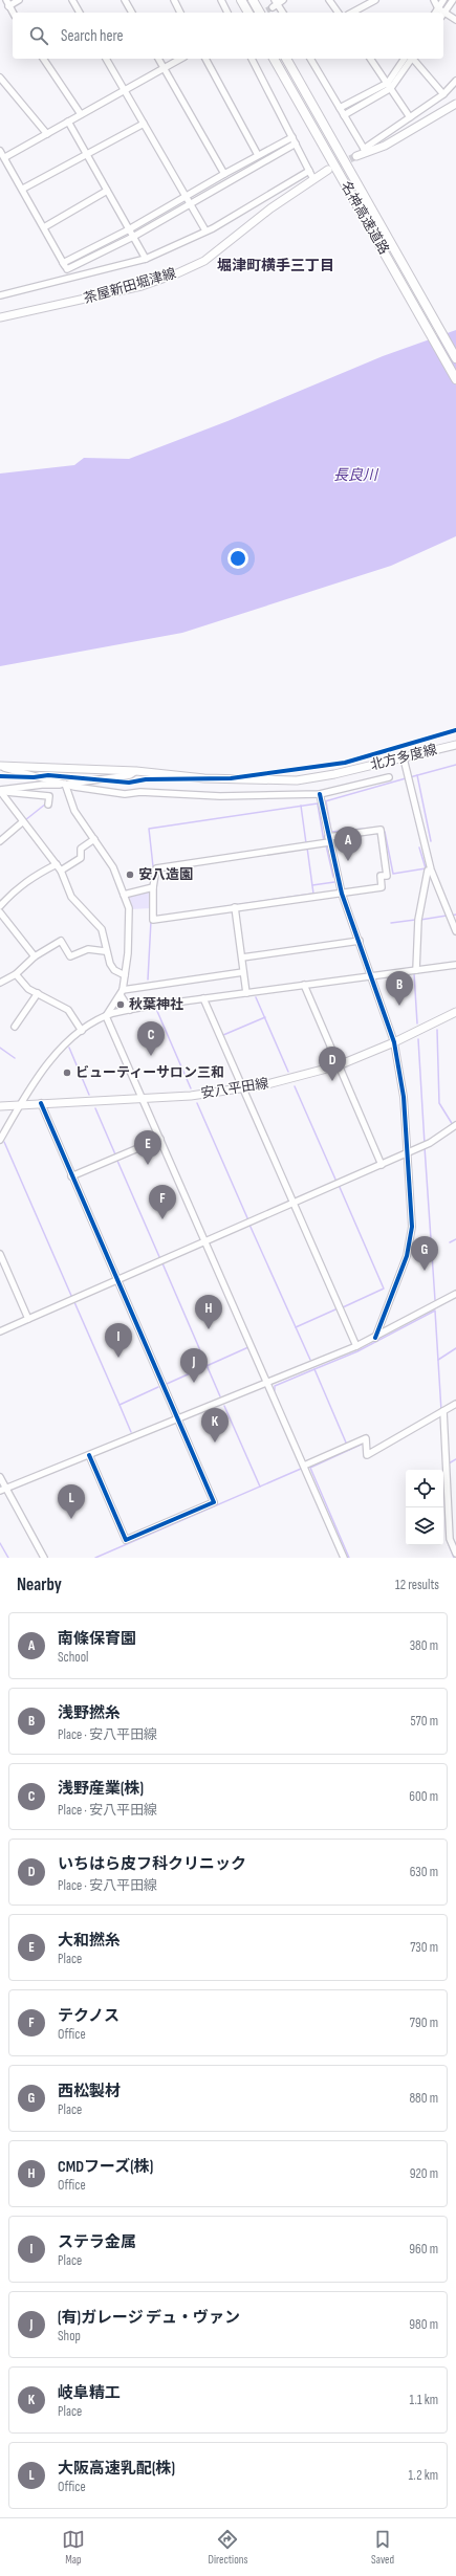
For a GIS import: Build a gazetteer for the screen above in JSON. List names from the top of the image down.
{
  "streets": {
    "highway": ["名神高速道路"],
    "main road": ["茶屋新田堀津線", "北方多度線", "安八平田線"]
  },
  "districts": ["堀津町横手三丁目"],
  "water": ["長良川"],
  "places": ["安八造園", "秋葉神社", "ビューティーサロン三和"],
  "page": {
    "search": "Search here",
    "pins": [
      "A",
      "B",
      "C",
      "D",
      "E",
      "F",
      "G",
      "H",
      "I",
      "J",
      "K",
      "L"
    ],
    "heading": ["Nearby", "12 results"],
    "list": [
      {
        "mark": "A",
        "name": "南條保育園",
        "note": "School",
        "value": "380 m"
      },
      {
        "mark": "B",
        "name": "浅野撚糸",
        "note": "Place · 安八平田線",
        "value": "570 m"
      },
      {
        "mark": "C",
        "name": "浅野産業(株)",
        "note": "Place · 安八平田線",
        "value": "600 m"
      },
      {
        "mark": "D",
        "name": "いちはら皮フ科クリニック",
        "note": "Place · 安八平田線",
        "value": "630 m"
      },
      {
        "mark": "E",
        "name": "大和撚糸",
        "note": "Place",
        "value": "730 m"
      },
      {
        "mark": "F",
        "name": "テクノス",
        "note": "Office",
        "value": "790 m"
      },
      {
        "mark": "G",
        "name": "西松製材",
        "note": "Place",
        "value": "880 m"
      },
      {
        "mark": "H",
        "name": "CMDフーズ(株)",
        "note": "Office",
        "value": "920 m"
      },
      {
        "mark": "I",
        "name": "ステラ金属",
        "note": "Place",
        "value": "960 m"
      },
      {
        "mark": "J",
        "name": "(有)ガレージ デュ・ヴァン",
        "note": "Shop",
        "value": "980 m"
      },
      {
        "mark": "K",
        "name": "岐阜精工",
        "note": "Place",
        "value": "1.1 km"
      },
      {
        "mark": "L",
        "name": "大阪高速乳配(株)",
        "note": "Office",
        "value": "1.2 km"
      }
    ],
    "nav": ["Map", "Directions", "Saved"]
  }
}
